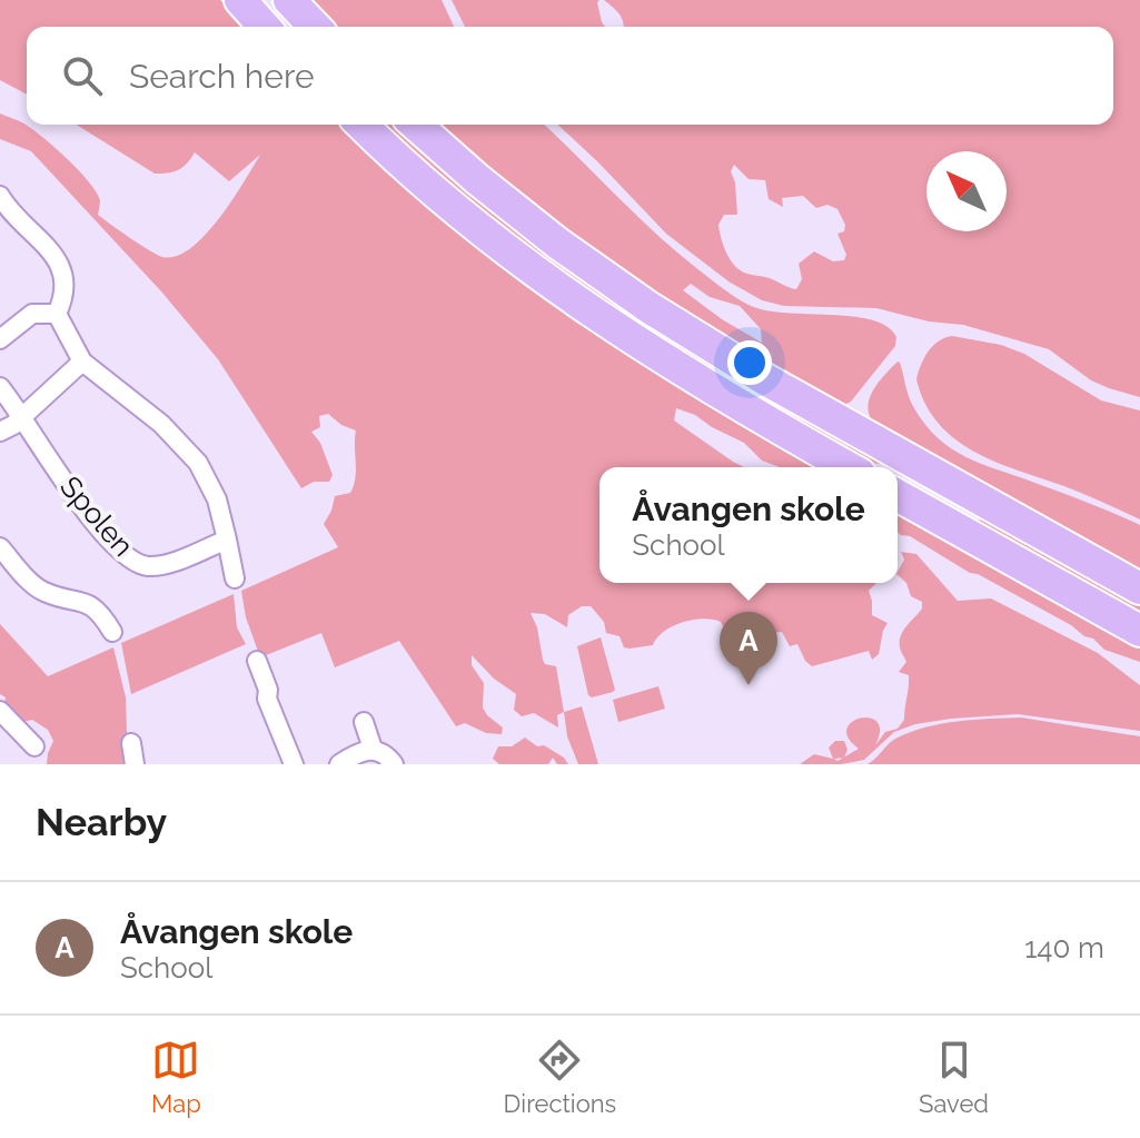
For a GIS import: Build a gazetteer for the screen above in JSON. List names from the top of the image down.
{
  "streets": {
    "street": ["Spolen"]
  },
  "north": "top left",
  "page": {
    "search": "Search here",
    "popup": ["Åvangen skole", "School"],
    "pins": "A",
    "heading": "Nearby",
    "list": [
      {
        "mark": "A",
        "name": "Åvangen skole",
        "note": "School",
        "value": "140 m"
      }
    ],
    "nav": ["Map", "Directions", "Saved"]
  }
}
